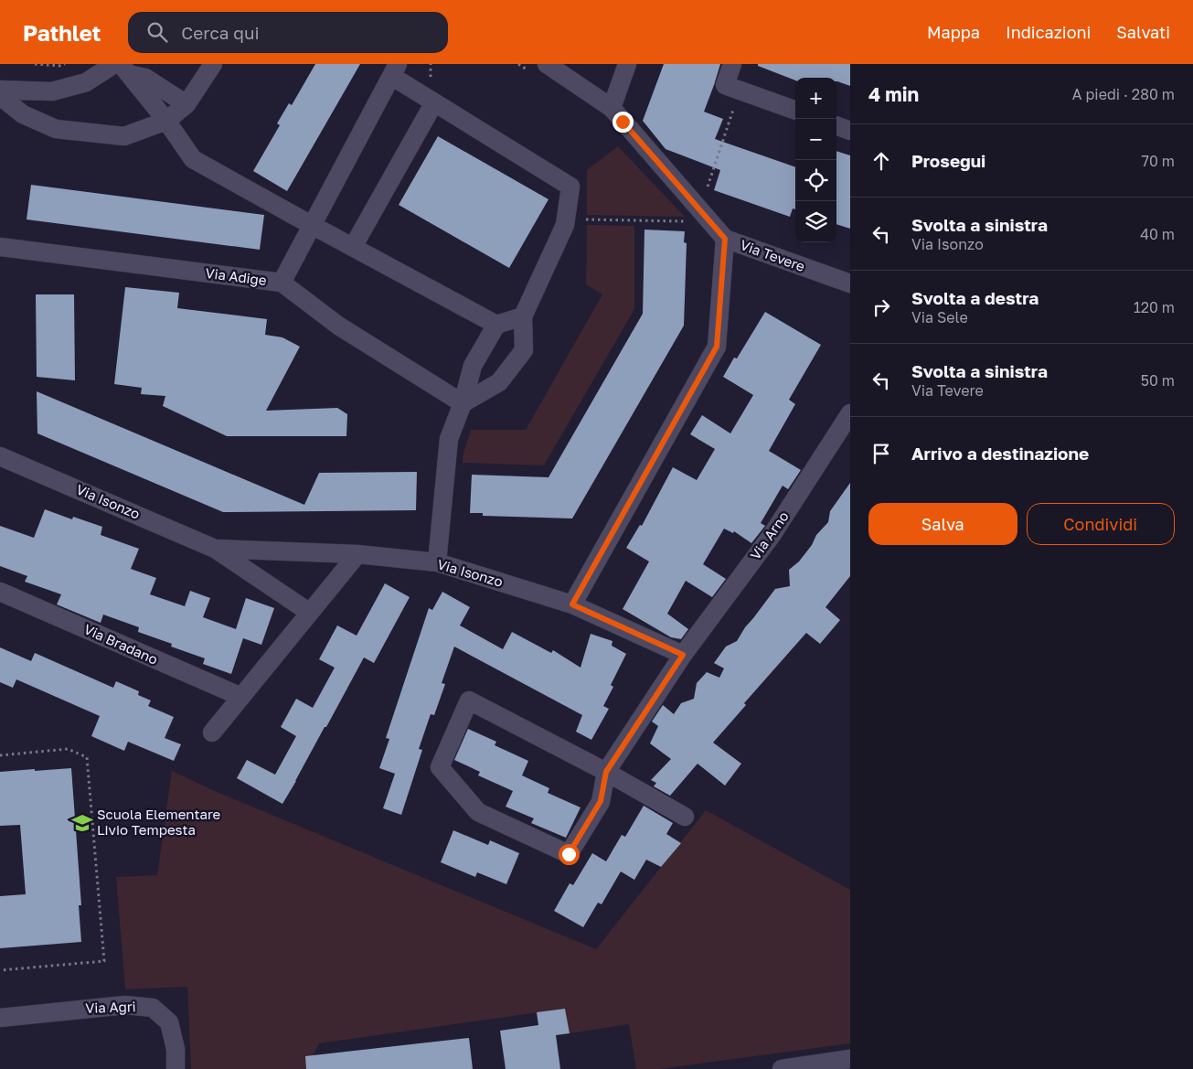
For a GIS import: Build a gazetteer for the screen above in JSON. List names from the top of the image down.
{
  "streets": {
    "street": [
      "Via Tevere",
      "Via Adige",
      "Via Isonzo",
      "Via Arno",
      "Via Bradano",
      "Via Agri"
    ]
  },
  "crossings": [
    ["Via Isonzo", "Via Arno"]
  ],
  "places": {
    "school or university": ["Scuola Elementare Livio Tempesta"]
  },
  "page": {
    "header": "Pathlet",
    "search": "Cerca qui",
    "nav": ["Mappa", "Indicazioni", "Salvati"],
    "heading": ["4 min", "A piedi · 280 m"],
    "map_buttons": ["+", "−"],
    "list": [
      ["Prosegui", "70 m"],
      ["Svolta a sinistra", "Via Isonzo", "40 m"],
      ["Svolta a destra", "Via Sele", "120 m"],
      ["Svolta a sinistra", "Via Tevere", "50 m"],
      "Arrivo a destinazione"
    ],
    "buttons": ["Salva", "Condividi"]
  }
}
